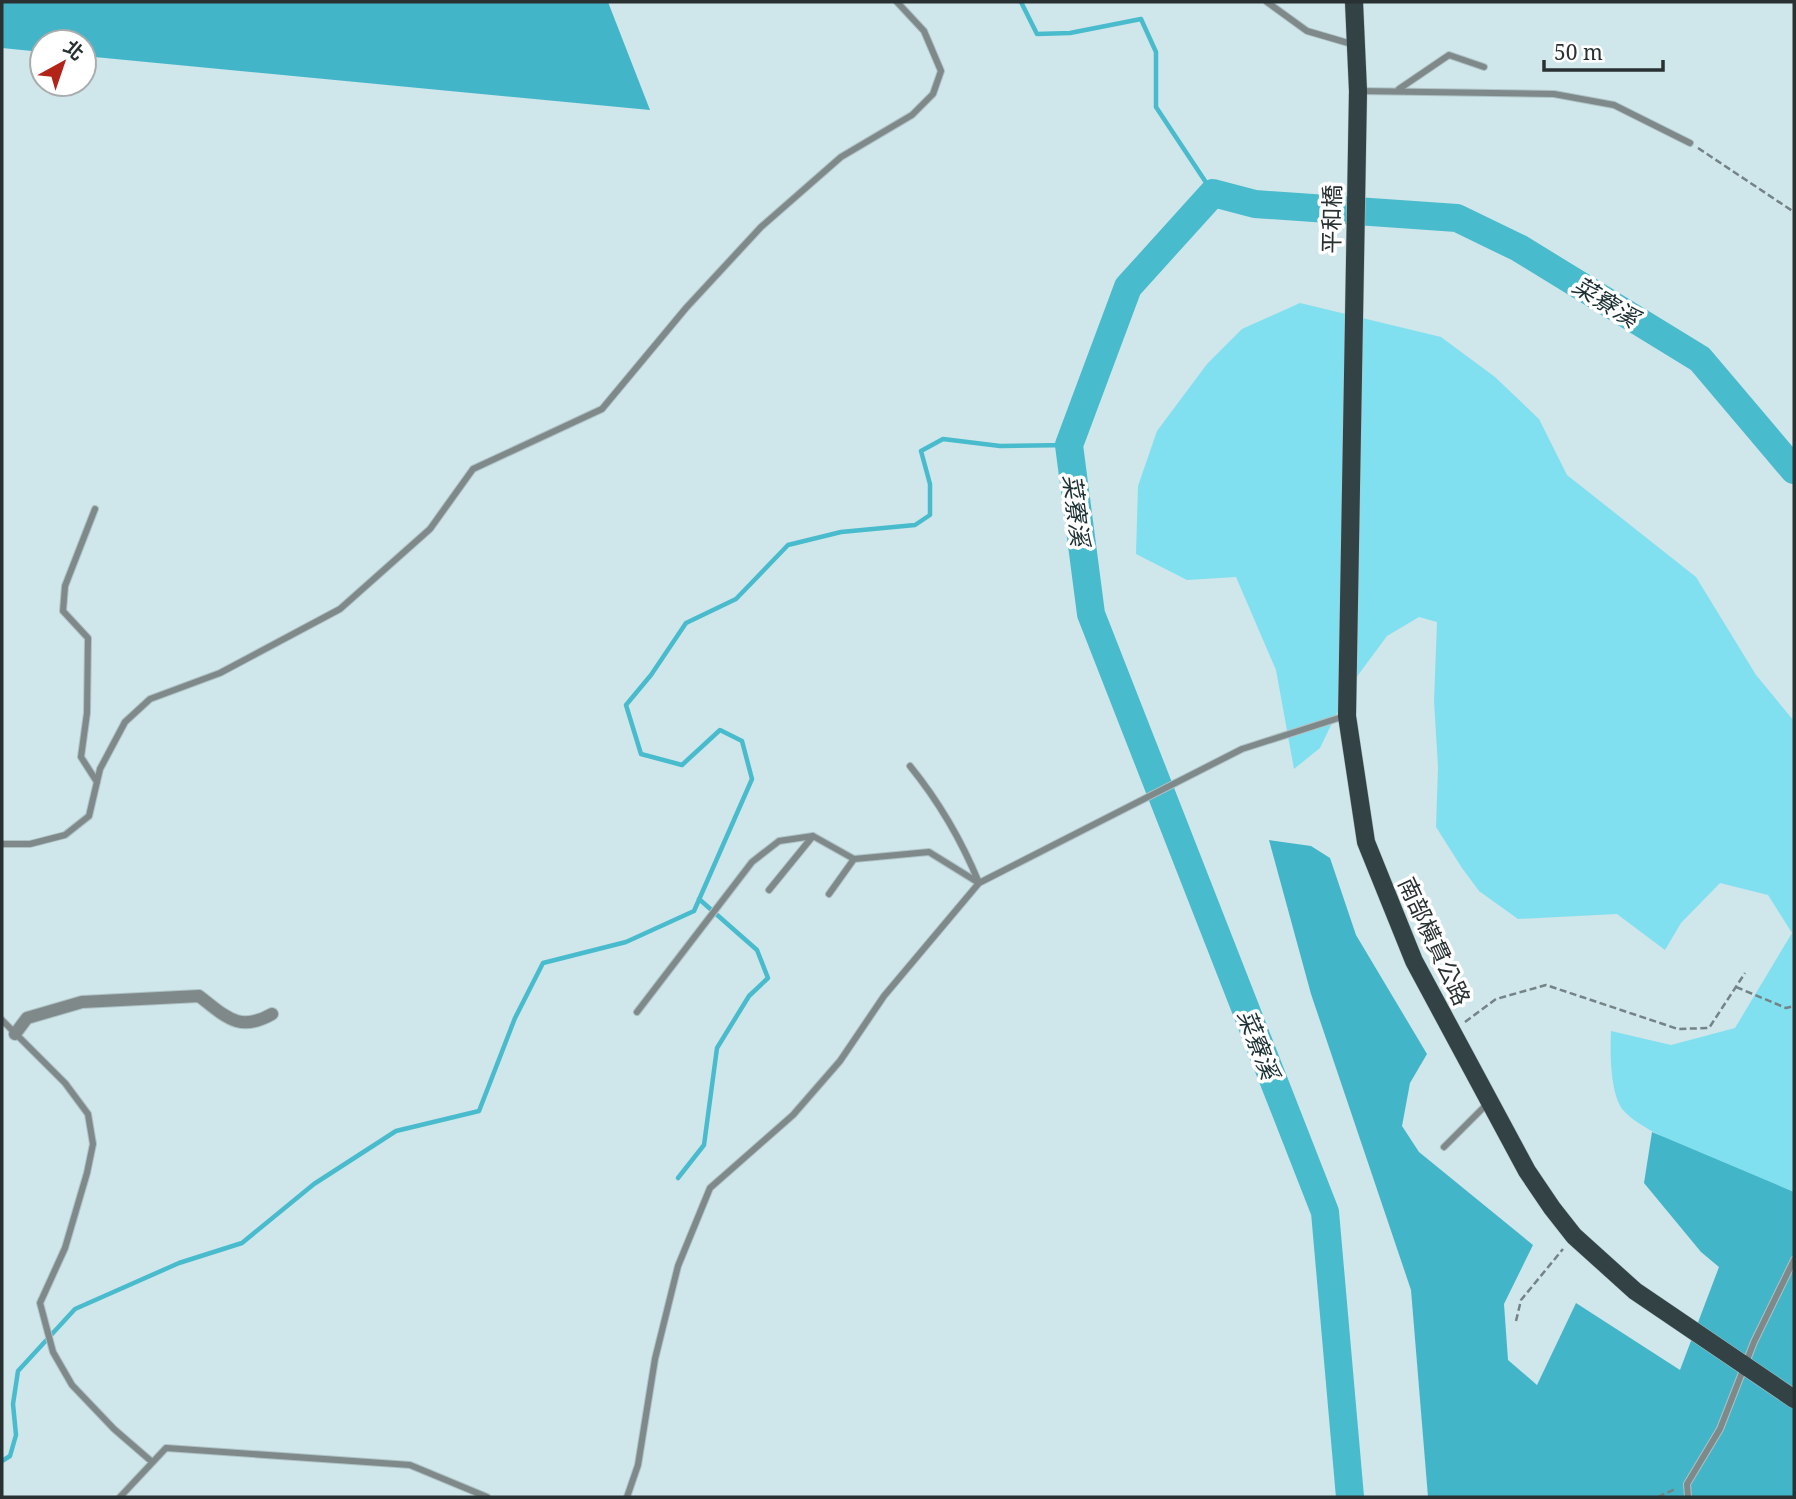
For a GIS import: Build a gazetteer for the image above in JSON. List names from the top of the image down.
{
  "streets": {
    "main road": ["平和橋", "南部橫貫公路"]
  },
  "crossings": [
    ["平和橋", "南部橫貫公路"]
  ],
  "water": ["菜竂溪"],
  "scale_bar": "50 m",
  "north": "top right"
}
